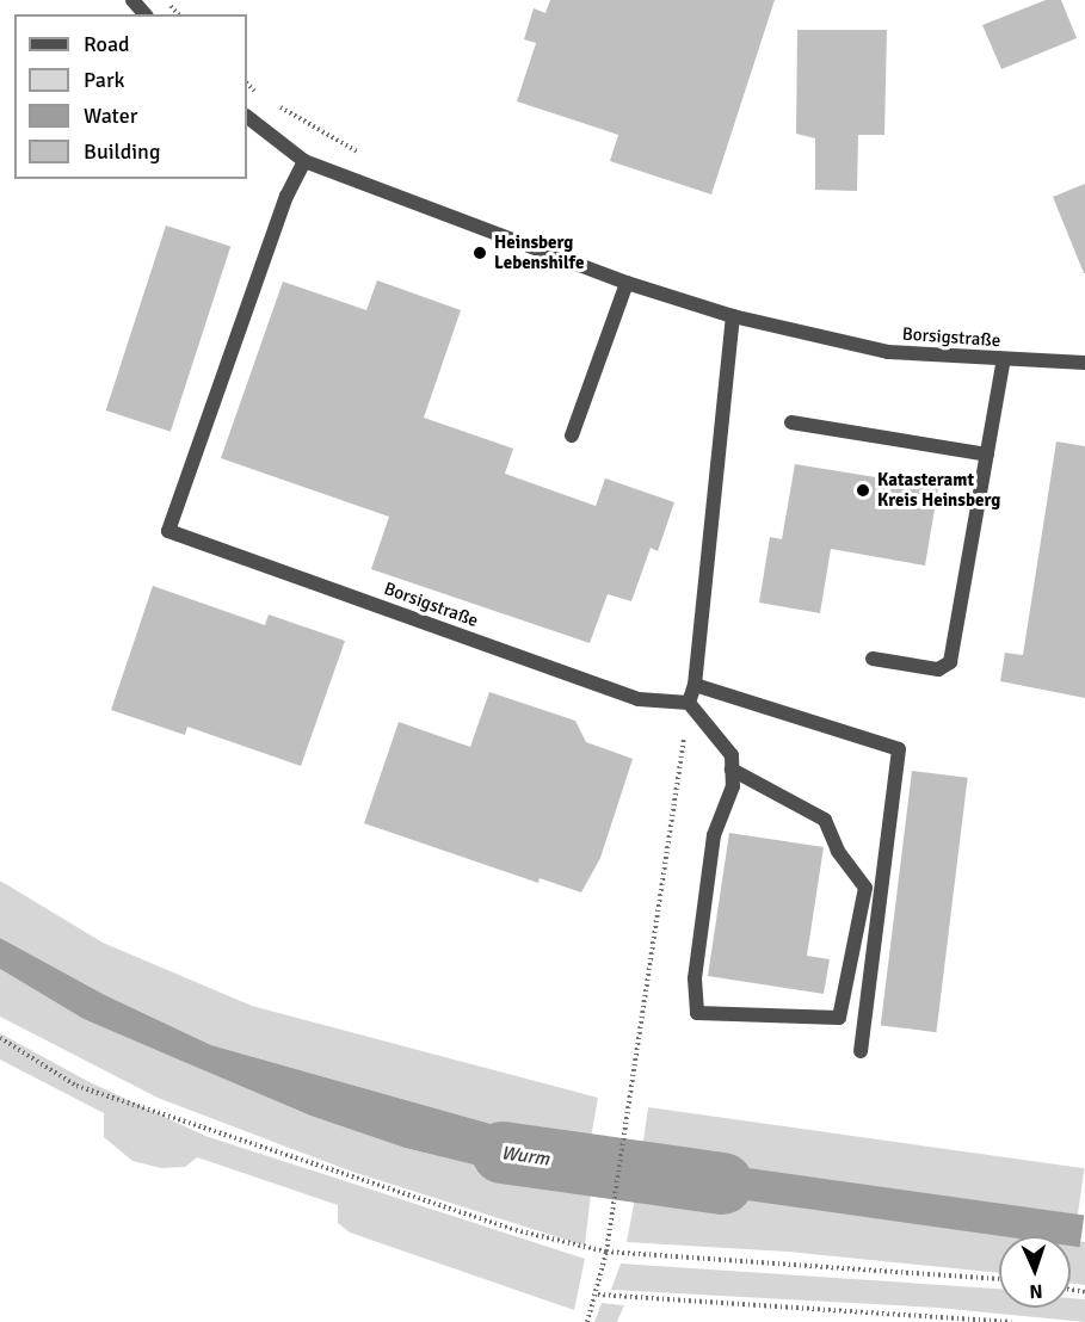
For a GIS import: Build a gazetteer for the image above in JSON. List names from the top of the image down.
{
  "streets": {
    "street": ["Borsigstraße"]
  },
  "water": ["Wurm"],
  "places": ["Heinsberg Lebenshilfe", "Katasteramt Kreis Heinsberg"],
  "legend": [
    "Road",
    "Park",
    "Water",
    "Building"
  ],
  "north": "bottom"
}
